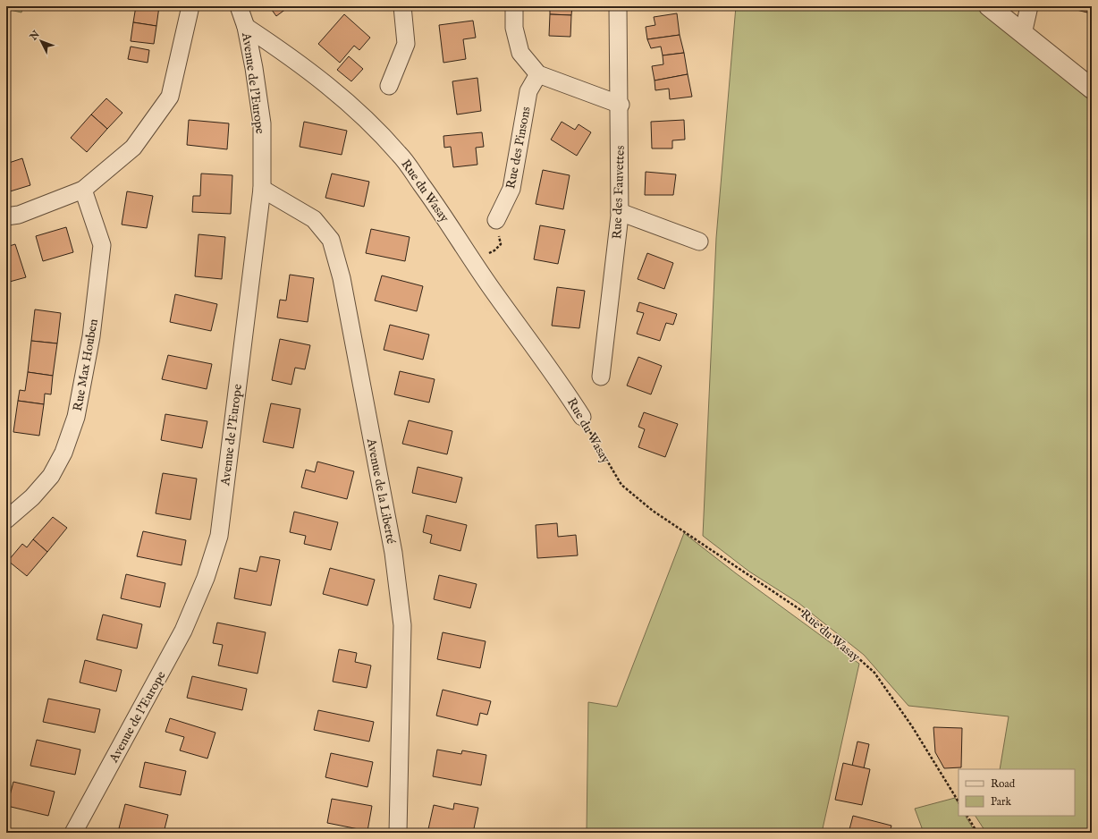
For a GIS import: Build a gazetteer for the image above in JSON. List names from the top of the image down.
{
  "streets": {
    "street": [
      "Avenue de l'Europe",
      "Rue des Pinsons",
      "Rue du Wasay",
      "Rue des Fauvettes",
      "Rue Max Houben",
      "Avenue de la Liberté"
    ]
  },
  "crossings": [
    ["Avenue de l'Europe", "Rue du Wasay"],
    ["Avenue de l'Europe", "Avenue de la Liberté"]
  ],
  "legend": ["Road", "Park"],
  "north": "top left"
}
